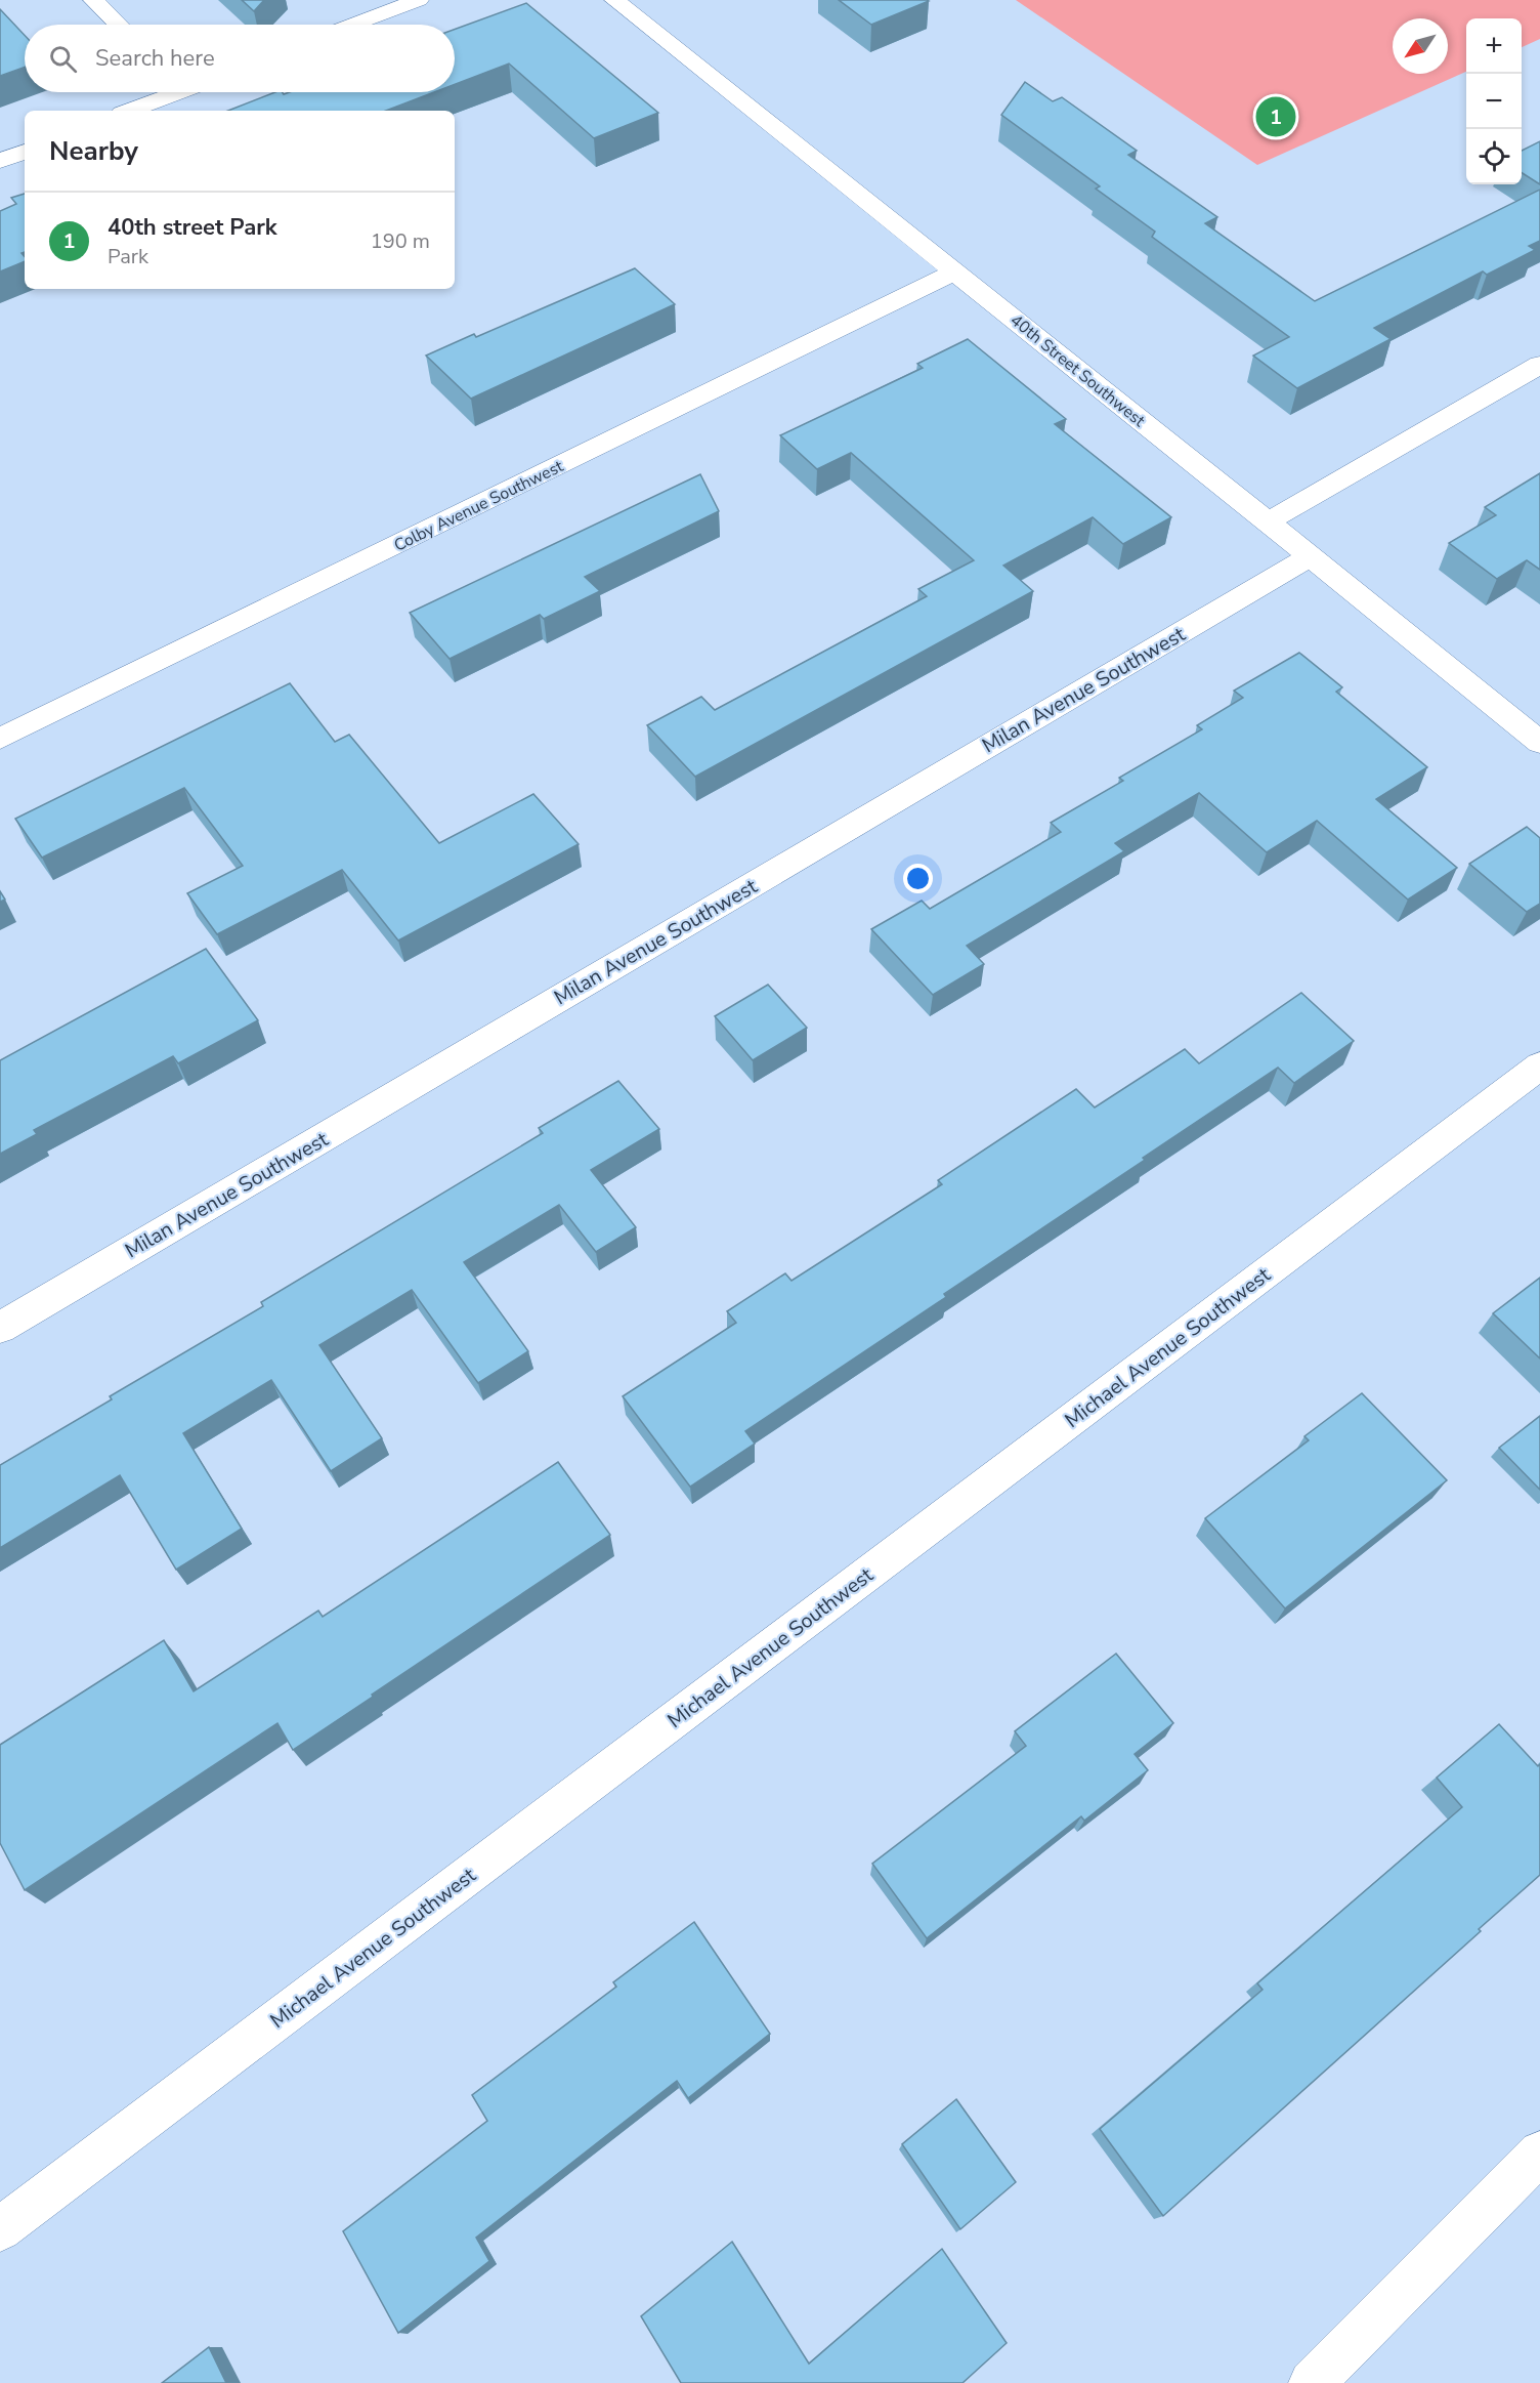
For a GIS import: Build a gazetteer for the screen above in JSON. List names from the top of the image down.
{
  "streets": {
    "street": [
      "40th Street Southwest",
      "Colby Avenue Southwest",
      "Milan Avenue Southwest",
      "Michael Avenue Southwest"
    ]
  },
  "crossings": [
    ["40th Street Southwest", "Colby Avenue Southwest"],
    ["40th Street Southwest", "Milan Avenue Southwest"]
  ],
  "north": "bottom left",
  "page": {
    "map_buttons": ["+", "−"],
    "search": "Search here",
    "pins": "1",
    "heading": "Nearby",
    "list": [
      {
        "mark": "1",
        "name": "40th street Park",
        "note": "Park",
        "value": "190 m"
      }
    ]
  }
}
